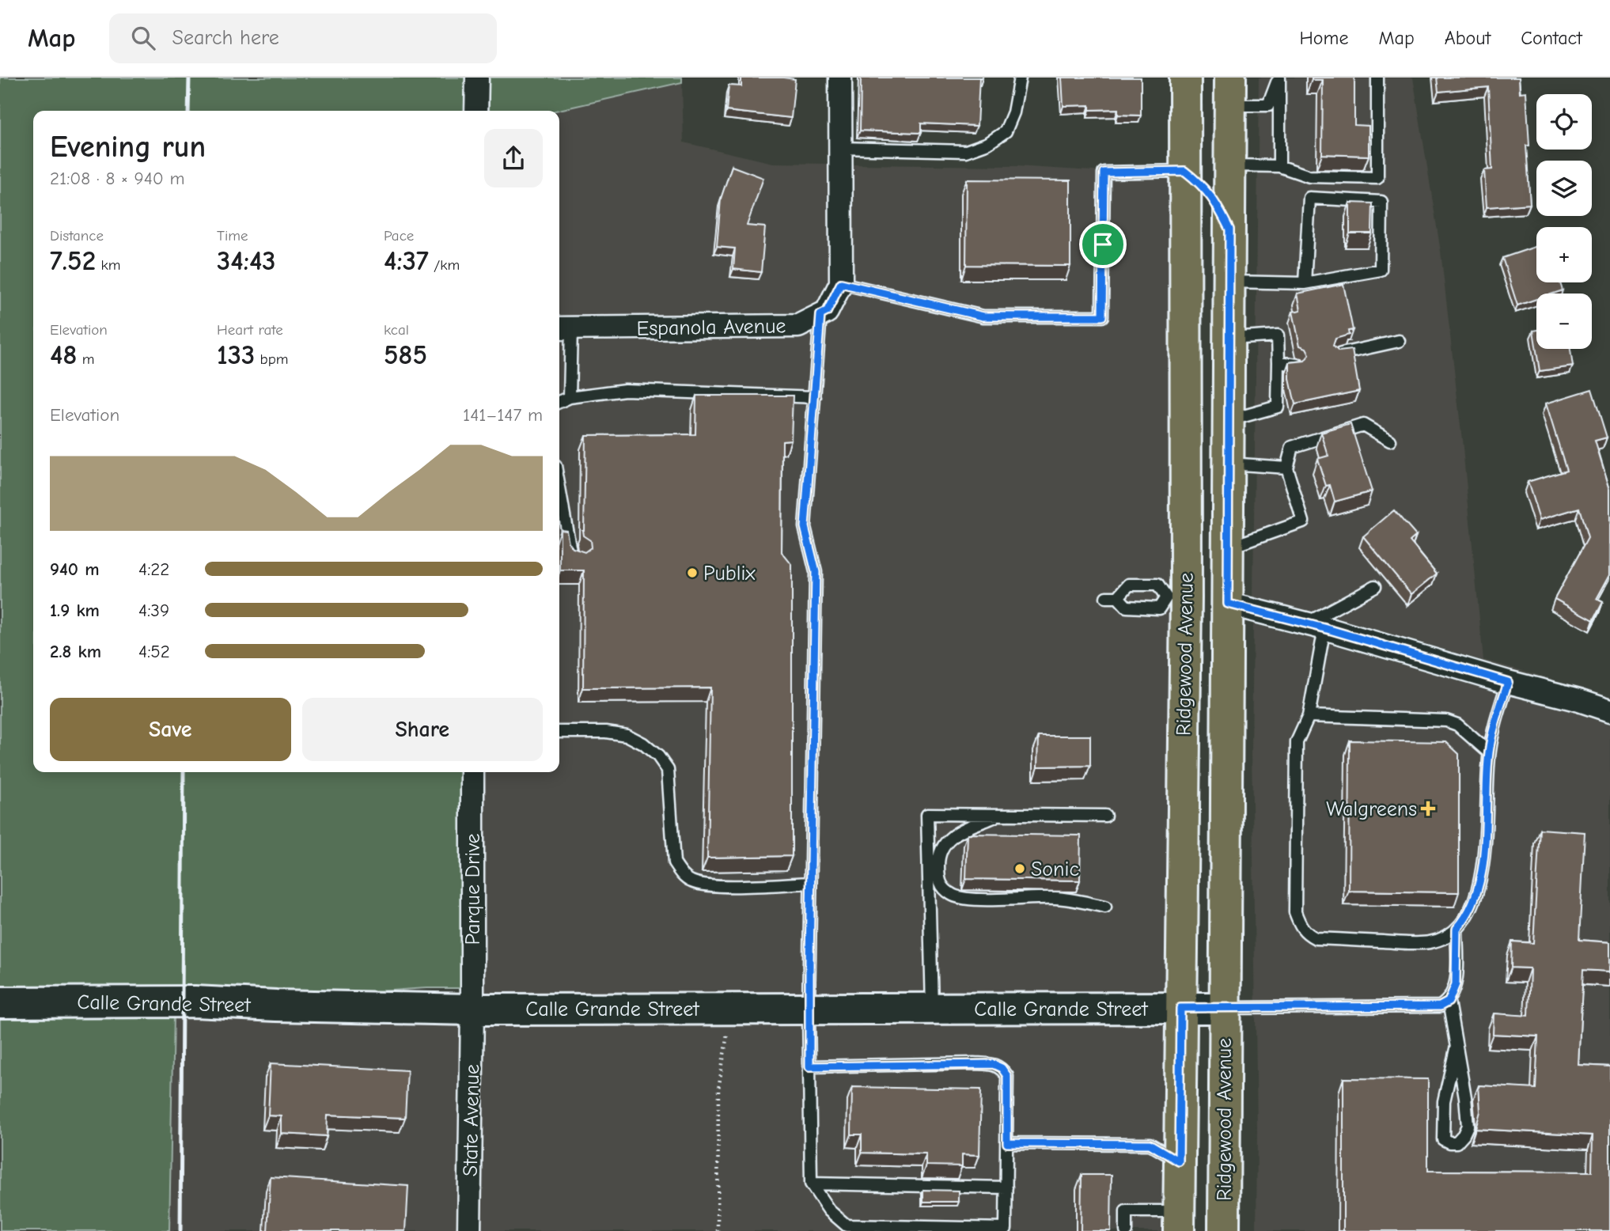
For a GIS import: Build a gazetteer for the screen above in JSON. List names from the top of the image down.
{
  "streets": {
    "main road": ["Ridgewood Avenue"],
    "street": [
      "Espanola Avenue",
      "Parque Drive",
      "Calle Grande Street",
      "State Avenue"
    ]
  },
  "crossings": [
    ["Ridgewood Avenue", "Calle Grande Street"],
    ["Parque Drive", "Calle Grande Street"],
    ["Parque Drive", "State Avenue"],
    ["Calle Grande Street", "State Avenue"]
  ],
  "places": {
    "other": ["Publix", "Sonic"],
    "health": ["Walgreens"]
  },
  "page": {
    "header": "Map",
    "search": "Search here",
    "nav": [
      "Home",
      "Map",
      "About",
      "Contact"
    ],
    "map_buttons": ["+", "−"],
    "heading": ["Evening run", "21:08 · 8 × 940 m"],
    "stats": [
      ["Distance", "7.52 km"],
      ["Time", "34:43"],
      ["Pace", "4:37 /km"],
      ["Elevation", "48 m"],
      ["Heart rate", "133 bpm"],
      ["kcal", "585"]
    ],
    "chart": ["Elevation", "141–147 m"],
    "list": [
      {
        "name": "940 m",
        "note": "4:22"
      },
      {
        "name": "1.9 km",
        "note": "4:39"
      },
      {
        "name": "2.8 km",
        "note": "4:52"
      }
    ],
    "buttons": ["Save", "Share"]
  }
}
